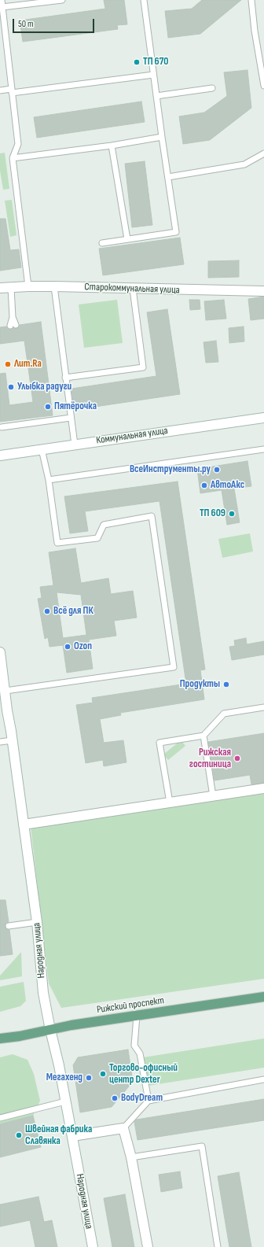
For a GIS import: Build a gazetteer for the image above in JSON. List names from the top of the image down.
{
  "streets": {
    "main road": ["Рижский проспект"],
    "street": ["Старокоммунальная улица", "Коммунальная улица", "Народная улица"]
  },
  "crossings": [
    ["Народная улица", "Рижский проспект"]
  ],
  "places": [
    "ТП 670",
    "Лит.Ra",
    "Улыбка радуги",
    "Пятёрочка",
    "ВсеИнструменты.ру",
    "АвтоАкс",
    "ТП 609",
    "Всё для ПК",
    "Ozon",
    "Продукты",
    "Рижская гостиница",
    "Торгово-офисный центр Dexter",
    "Мегахенд",
    "BodyDream",
    "Швейная фабрика Славянка"
  ],
  "scale_bar": "50 m"
}
